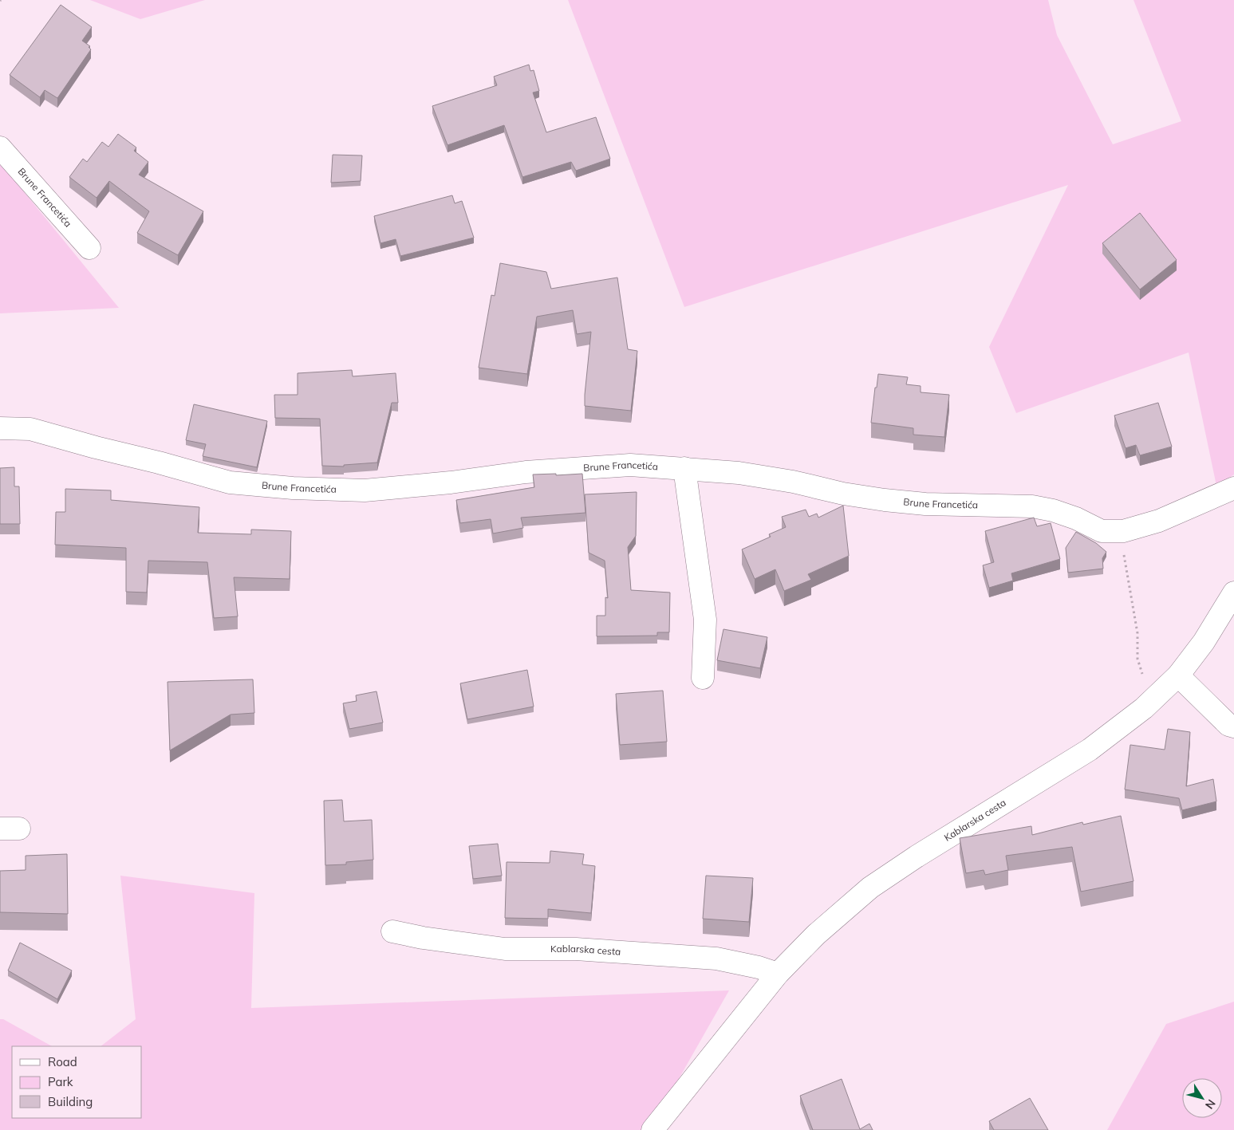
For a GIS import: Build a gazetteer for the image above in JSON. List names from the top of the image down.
{
  "streets": {
    "street": ["Brune Francetića", "Kablarska cesta"]
  },
  "legend": ["Road", "Park", "Building"],
  "north": "bottom right"
}
